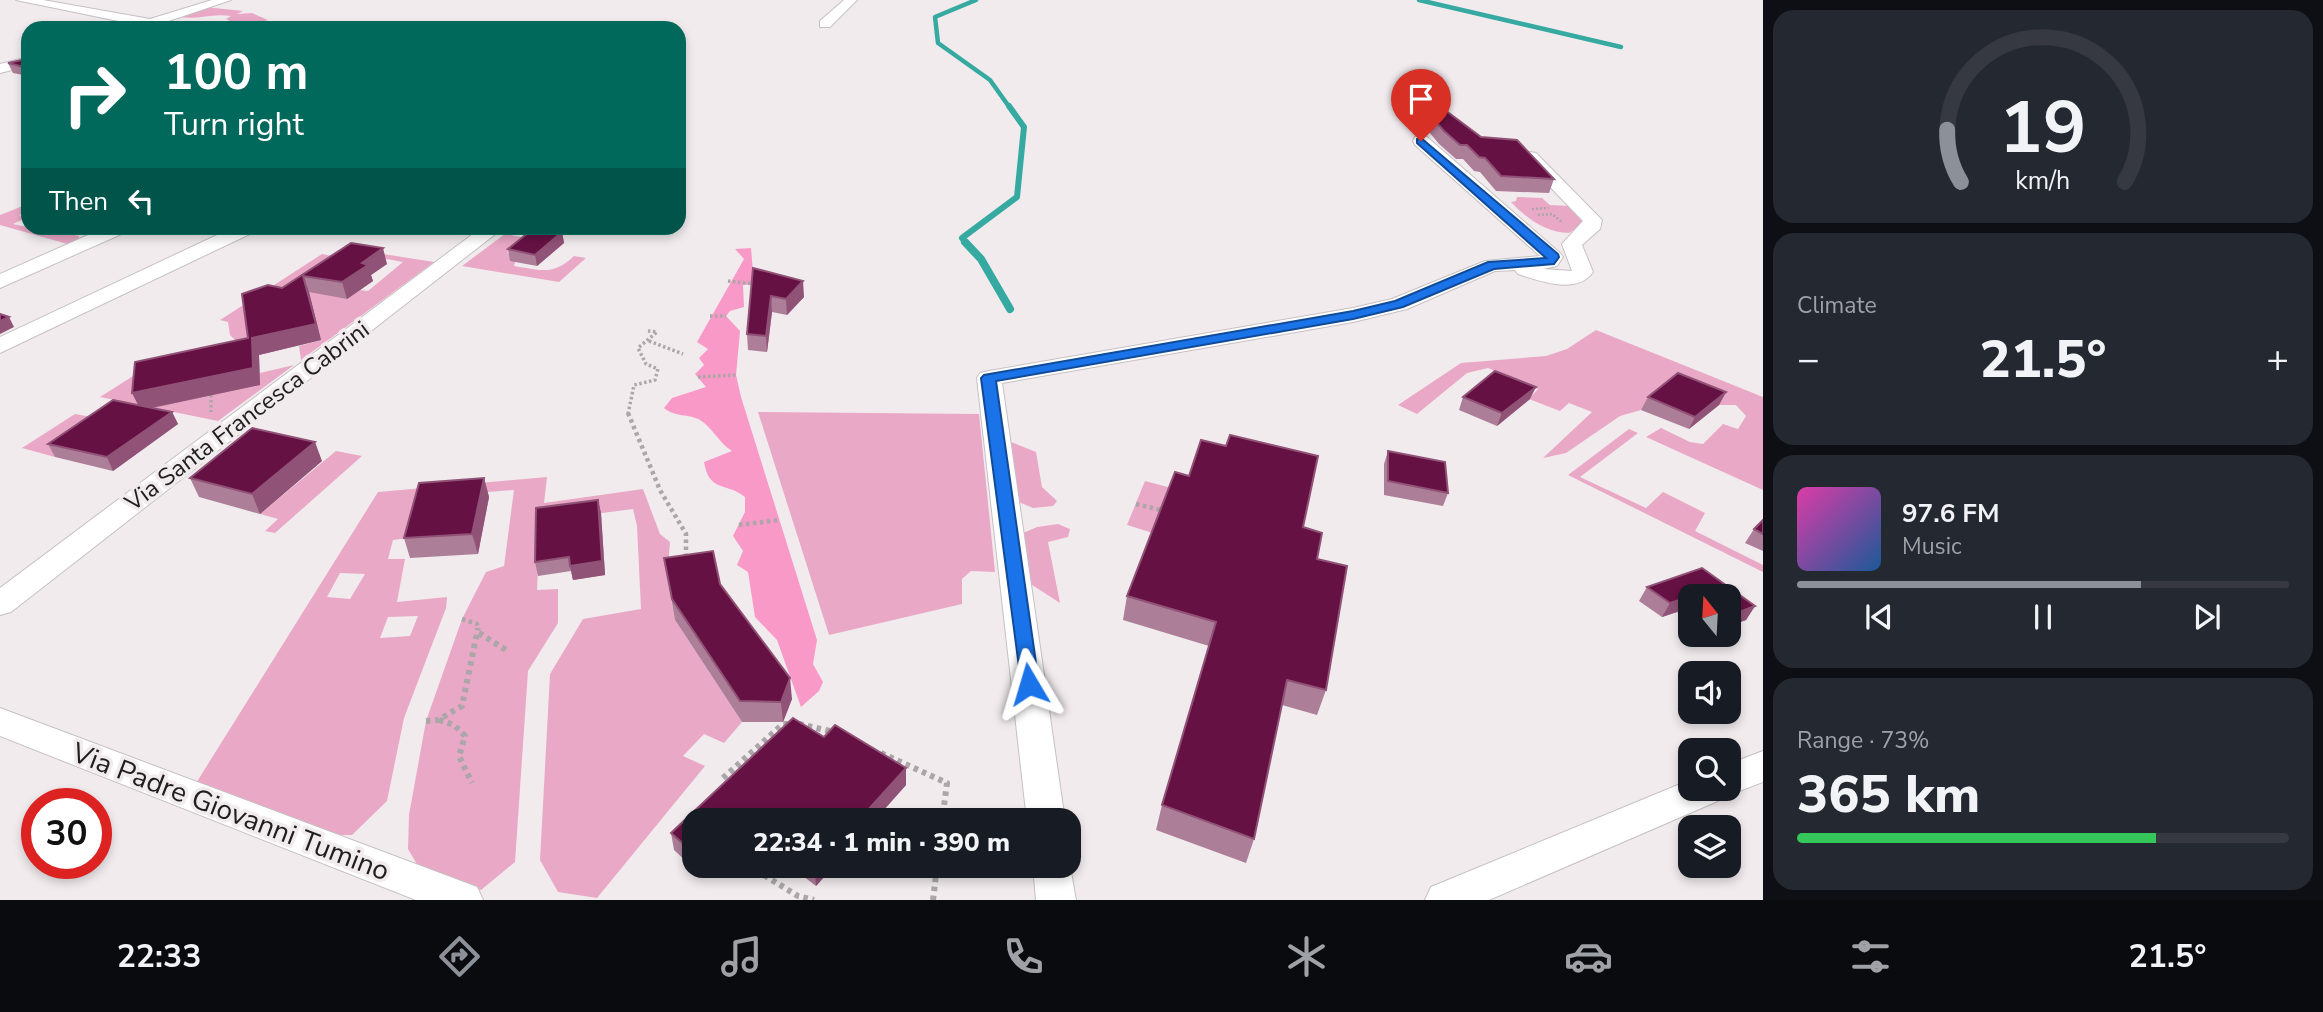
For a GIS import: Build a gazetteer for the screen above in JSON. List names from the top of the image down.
{
  "streets": {
    "street": ["Via Santa Francesca Cabrini", "Via Padre Giovanni Tumino"]
  },
  "north": "top",
  "page": {
    "turn": ["100 m", "Turn right"],
    "then": "Then",
    "tile": [
      "Climate",
      ["Range · 73%", "365 km"]
    ],
    "heat": ["−", "21.5°", "+"],
    "song": ["97.6 FM", "Music"],
    "limit": "30",
    "trip": "22:34 · 1 min · 390 m",
    "tabs": ["22:33", "21.5°"],
    "gauge": ["19", "km/h"]
  }
}
